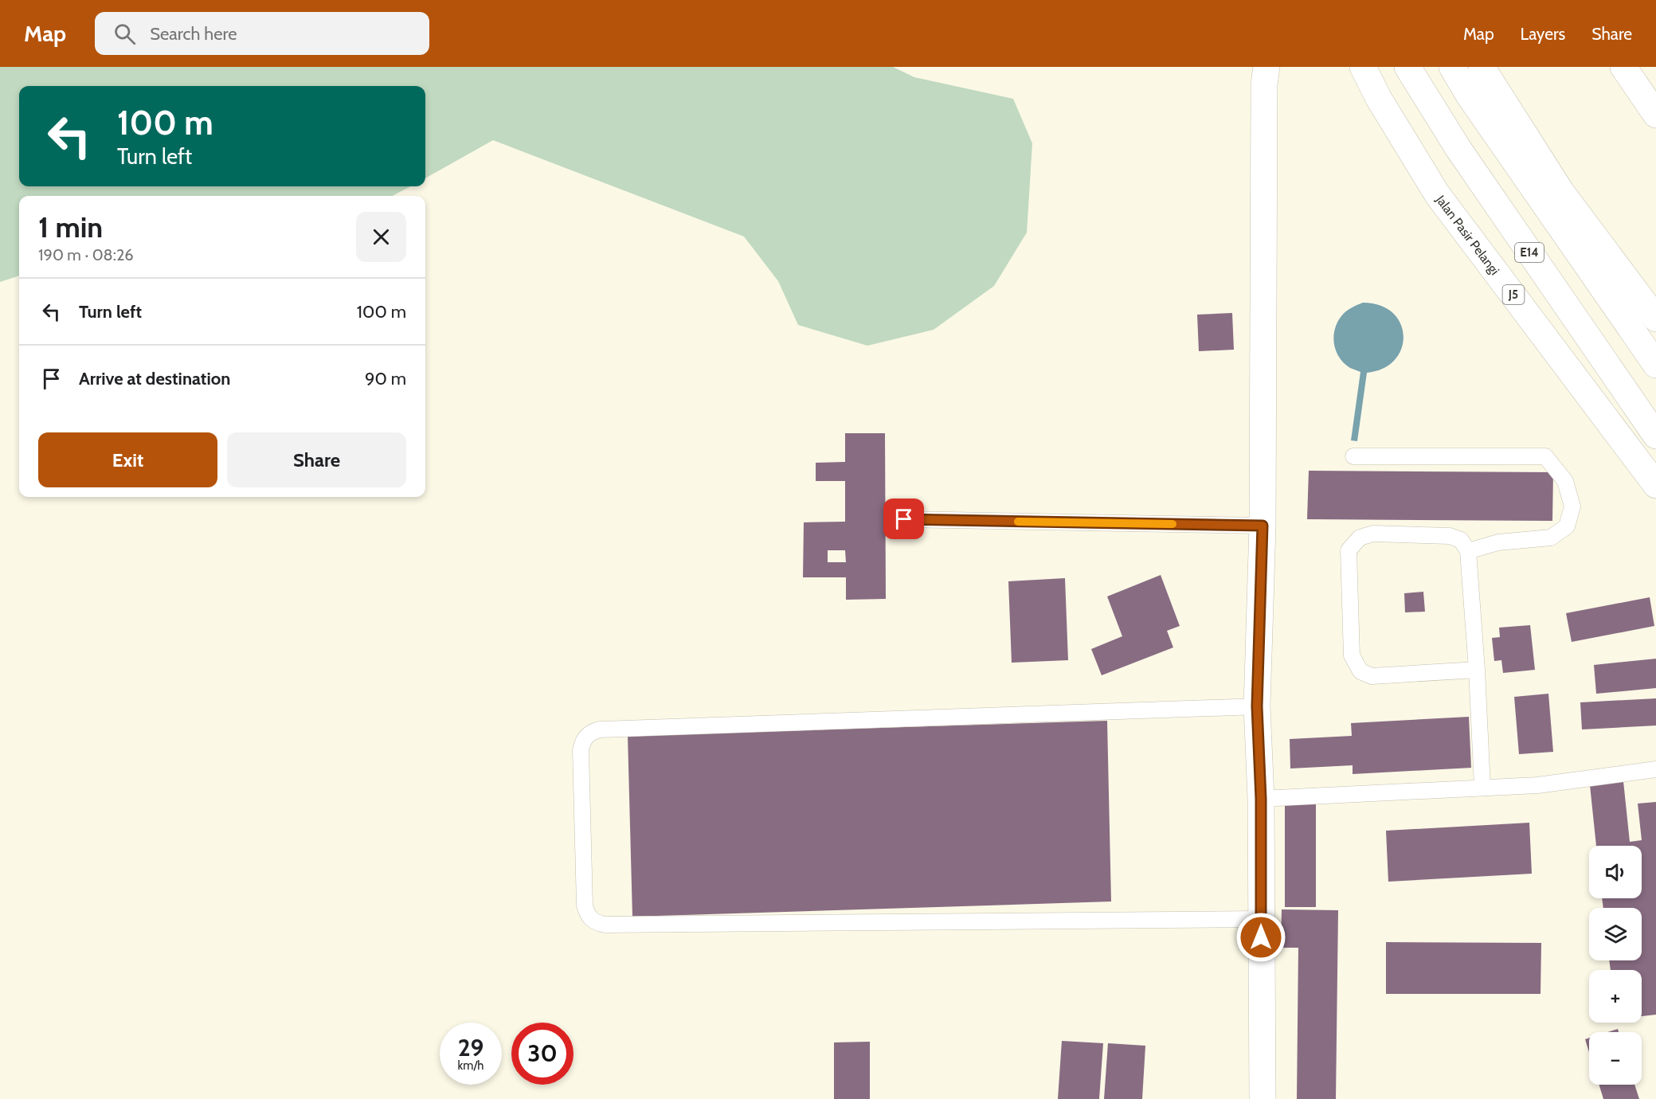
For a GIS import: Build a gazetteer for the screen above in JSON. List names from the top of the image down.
{
  "streets": {
    "main road": ["Jalan Pasir Pelangi", "E14", "J5"]
  },
  "page": {
    "header": "Map",
    "search": "Search here",
    "nav": ["Map", "Layers", "Share"],
    "turn": ["100 m", "Turn left"],
    "heading": ["1 min", "190 m · 08:26"],
    "list": [
      {
        "name": "Turn left",
        "value": "100 m"
      },
      {
        "name": "Arrive at destination",
        "value": "90 m"
      }
    ],
    "buttons": ["Exit", "Share"],
    "map_buttons": ["+", "−"],
    "speed": "29 km/h",
    "limit": "30"
  }
}
